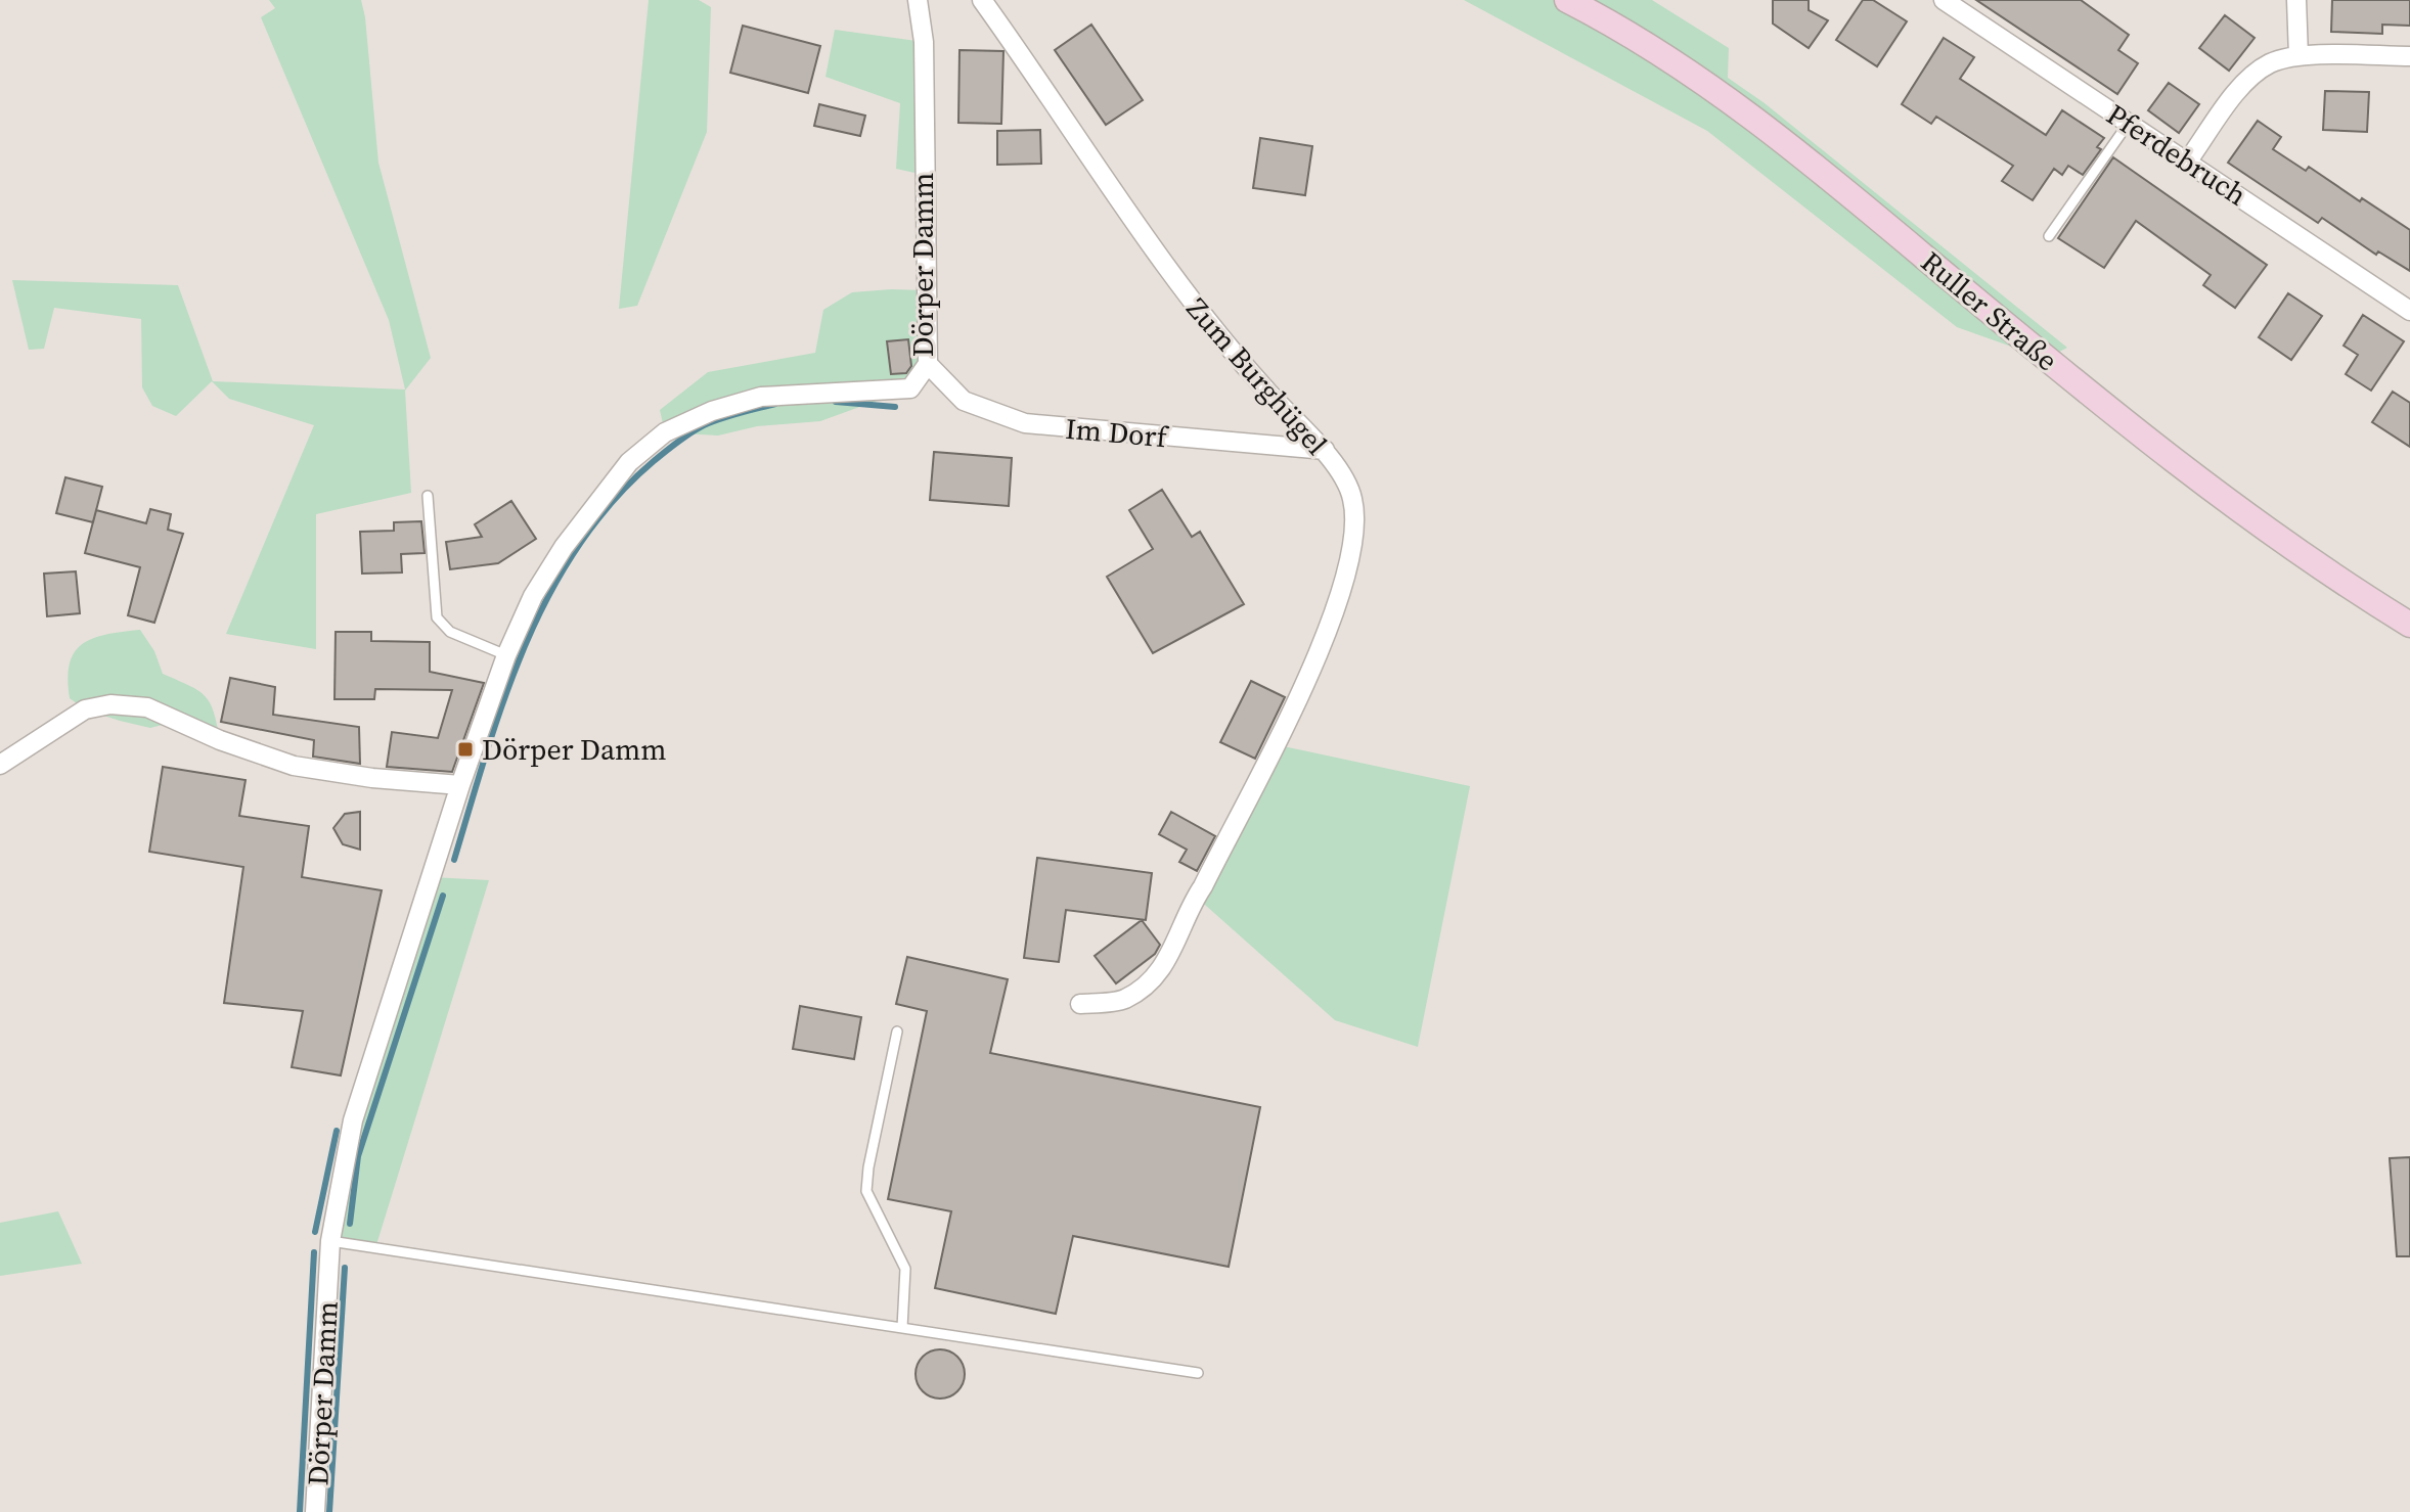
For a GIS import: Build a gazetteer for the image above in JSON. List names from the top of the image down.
{
  "streets": {
    "main road": ["Ruller Straße"],
    "street": [
      "Pferdebruch",
      "Dörper Damm",
      "Zum Burghügel",
      "Im Dorf"
    ]
  },
  "crossings": [
    ["Dörper Damm", "Im Dorf"],
    ["Zum Burghügel", "Im Dorf"]
  ],
  "places": {
    "transit": ["Dörper Damm"]
  }
}
